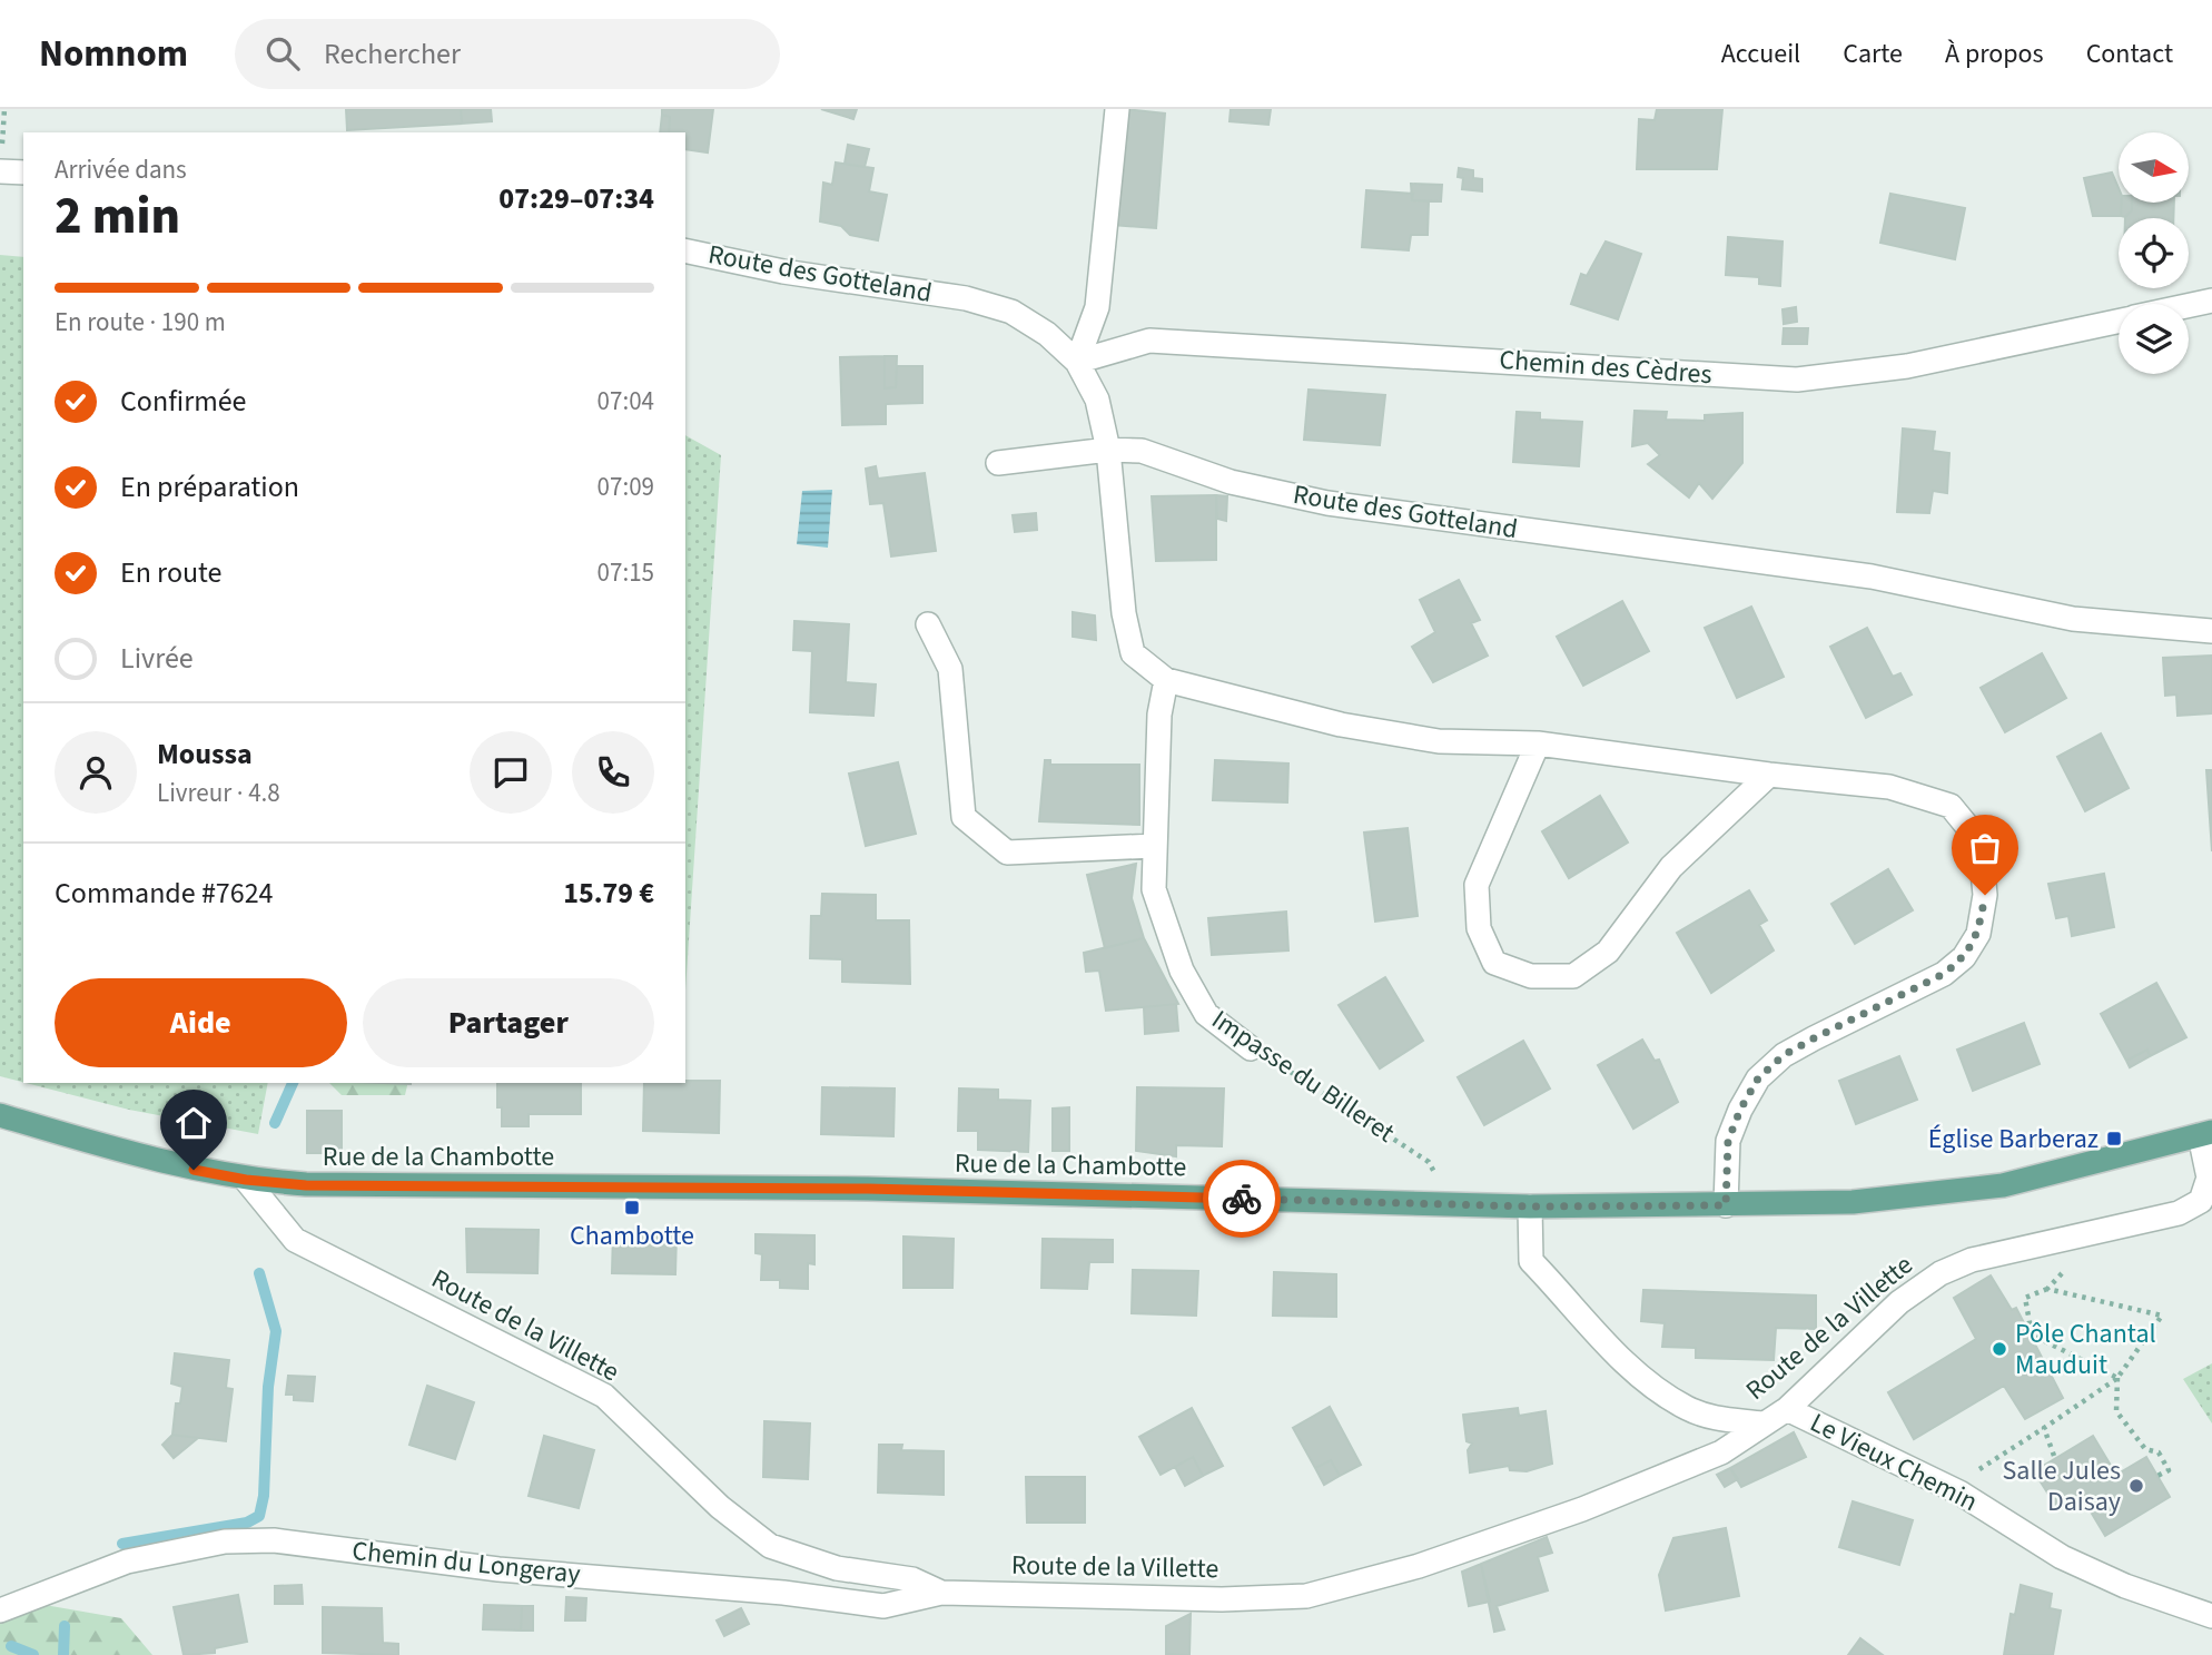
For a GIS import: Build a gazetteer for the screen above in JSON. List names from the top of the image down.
{
  "streets": {
    "main road": ["Rue de la Chambotte"],
    "street": [
      "Route des Gotteland",
      "Chemin des Cèdres",
      "Impasse du Billeret",
      "Route de la Villette",
      "Le Vieux Chemin",
      "Chemin du Longeray"
    ]
  },
  "crossings": [
    ["Route des Gotteland", "Chemin des Cèdres"],
    ["Impasse du Billeret", "Rue de la Chambotte"],
    ["Rue de la Chambotte", "Route de la Villette"],
    ["Route de la Villette", "Le Vieux Chemin"],
    ["Route de la Villette", "Chemin du Longeray"]
  ],
  "places": {
    "transit": ["Église Barberaz", "Chambotte"],
    "other": ["Pôle Chantal Mauduit", "Salle Jules Daisay"]
  },
  "north": "right",
  "page": {
    "header": "Nomnom",
    "search": "Rechercher",
    "nav": [
      "Accueil",
      "Carte",
      "À propos",
      "Contact"
    ],
    "heading": ["2 min", "Arrivée dans", "07:29–07:34"],
    "panel": [
      "Moussa",
      "Livreur · 4.8",
      "Commande #7624",
      "15.79 €"
    ],
    "bar": "En route · 190 m",
    "list": [
      ["Confirmée", "07:04"],
      ["En préparation", "07:09"],
      ["En route", "07:15"],
      "Livrée"
    ],
    "buttons": ["Aide", "Partager"]
  }
}
